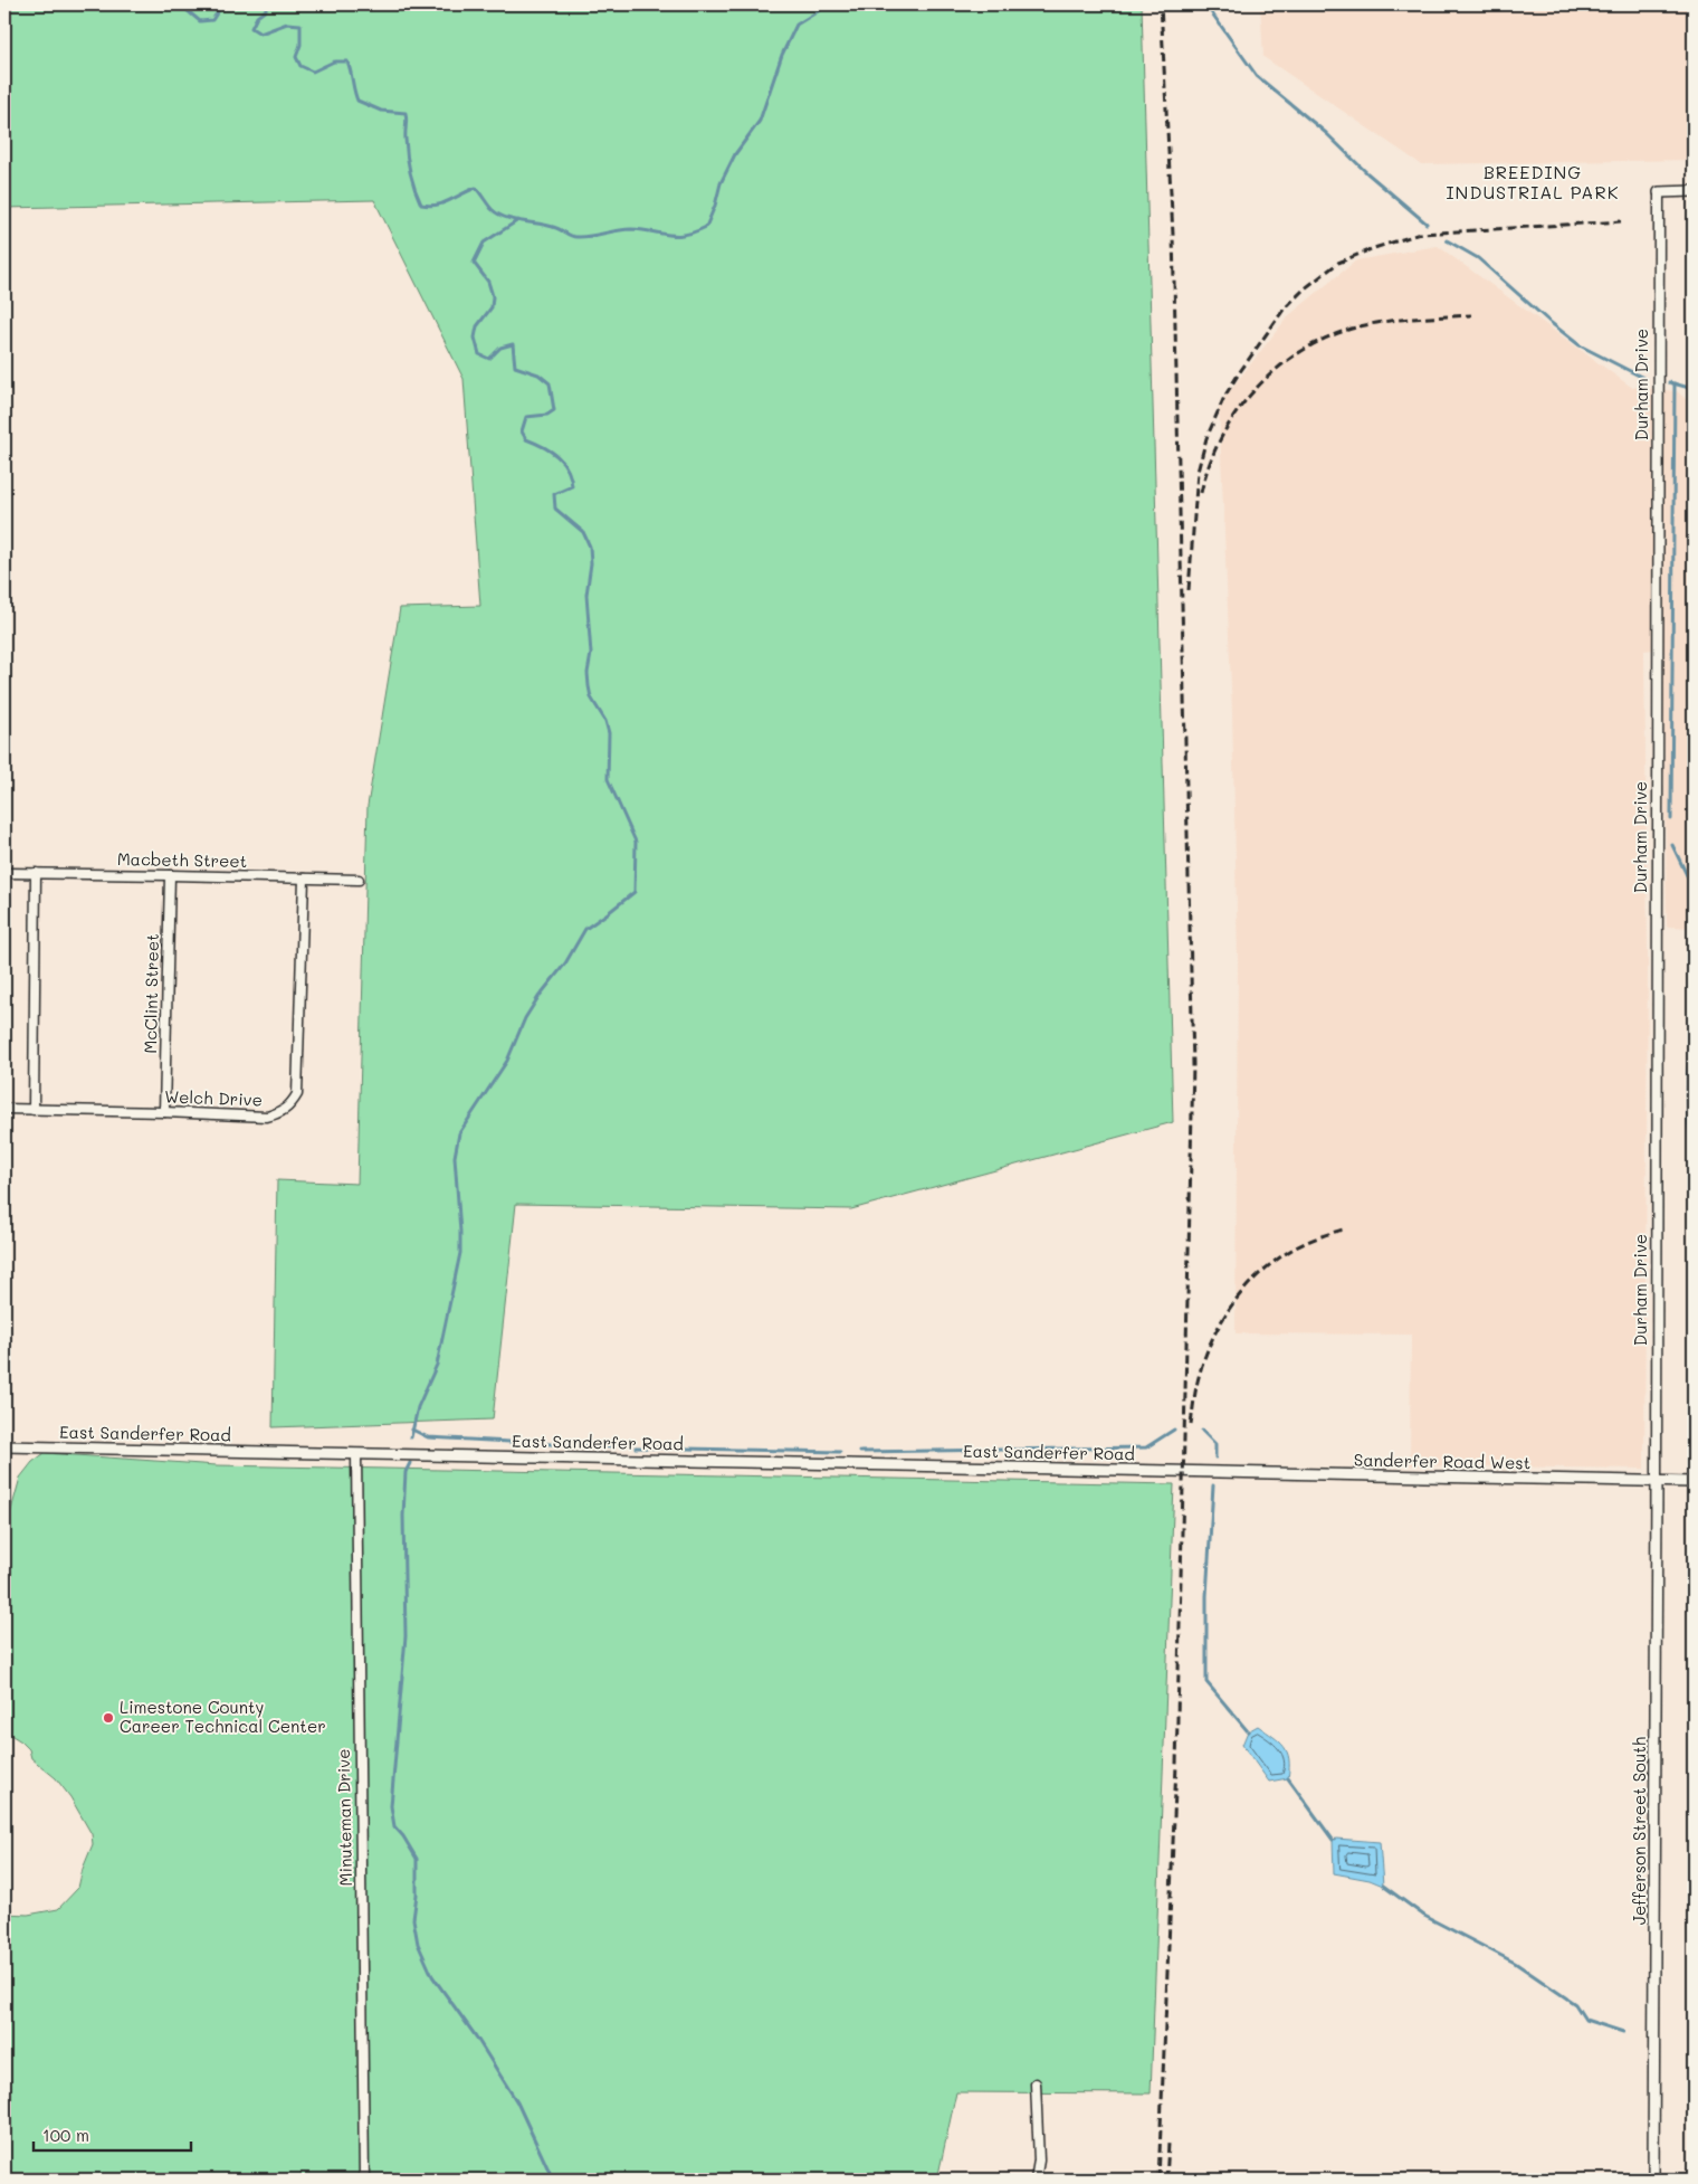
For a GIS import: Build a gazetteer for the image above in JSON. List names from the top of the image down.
{
  "streets": {
    "street": [
      "Durham Drive",
      "Macbeth Street",
      "McClint Street",
      "Welch Drive",
      "East Sanderfer Road",
      "Sanderfer Road West",
      "Minuteman Drive",
      "Jefferson Street South"
    ]
  },
  "crossings": [
    ["Durham Drive", "Sanderfer Road West"],
    ["Durham Drive", "Jefferson Street South"],
    ["Macbeth Street", "McClint Street"],
    ["Macbeth Street", "Welch Drive"],
    ["McClint Street", "Welch Drive"],
    ["East Sanderfer Road", "Sanderfer Road West"],
    ["East Sanderfer Road", "Minuteman Drive"],
    ["Sanderfer Road West", "Jefferson Street South"]
  ],
  "districts": ["BREEDING INDUSTRIAL PARK"],
  "places": ["Limestone County Career Technical Center"],
  "scale_bar": "100 m"
}
